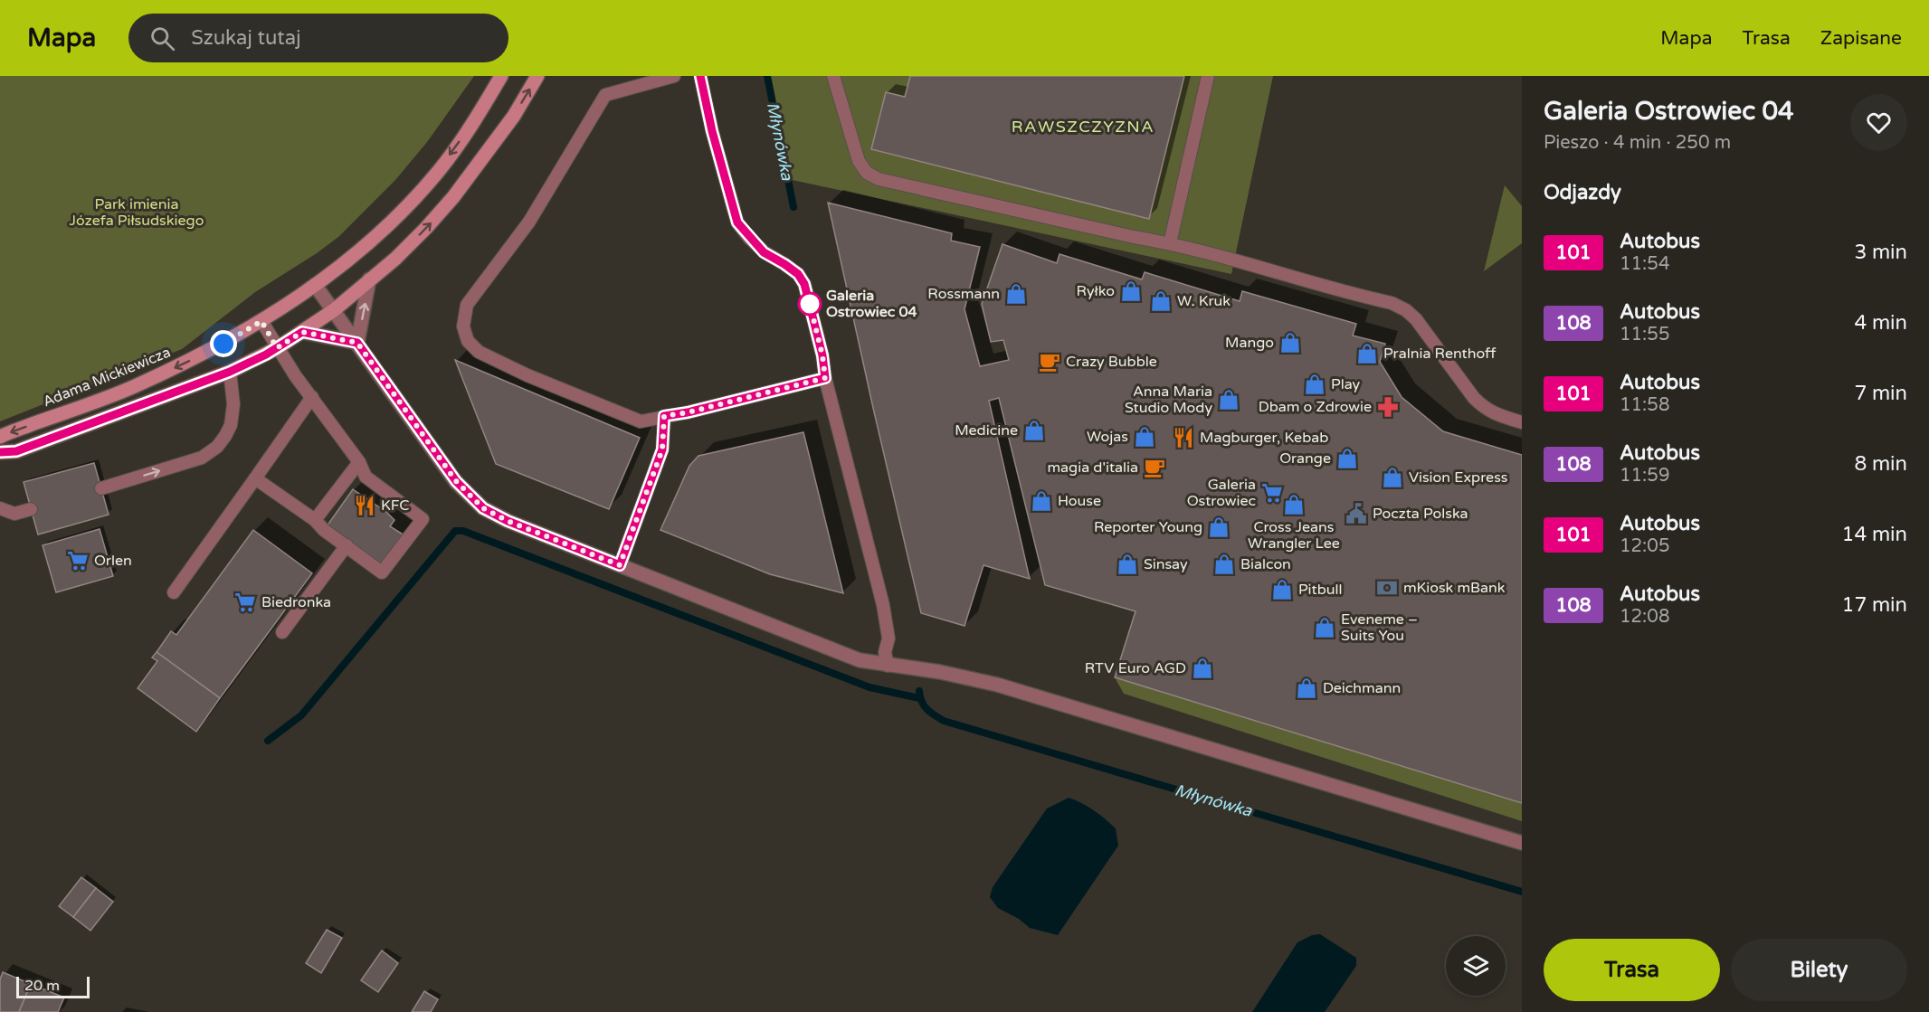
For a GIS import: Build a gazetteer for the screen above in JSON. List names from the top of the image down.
{
  "streets": {
    "street": ["Adama Mickiewicza"]
  },
  "districts": ["RAWSZCZYZNA"],
  "water": ["Młynówka"],
  "parks": ["Park imienia Józefa Piłsudskiego"],
  "places": {
    "shop": [
      "Ryłko",
      "Rossmann",
      "W. Kruk",
      "Mango",
      "Pralnia Renthoff",
      "Play",
      "Anna Maria Studio Mody",
      "Medicine",
      "Wojas",
      "Orange",
      "Vision Express",
      "House",
      "Cross Jeans Wrangler Lee",
      "Reporter Young",
      "Sinsay",
      "Bialcon",
      "Pitbull",
      "Eveneme – Suits You",
      "RTV Euro AGD",
      "Deichmann"
    ],
    "other": ["Galeria Ostrowiec 04"],
    "cafe": ["Crazy Bubble", "magia d'italia"],
    "pharmacy": ["Dbam o Zdrowie"],
    "restaurant": ["Magburger, Kebab", "KFC"],
    "supermarket": ["Galeria Ostrowiec", "Orlen", "Biedronka"],
    "public building": ["Poczta Polska"],
    "bank": ["mKiosk mBank"]
  },
  "lines": ["bus line 101"],
  "scale_bar": "20 m",
  "page": {
    "header": "Mapa",
    "search": "Szukaj tutaj",
    "nav": ["Mapa", "Trasa", "Zapisane"],
    "heading": [
      ["Galeria Ostrowiec 04", "Pieszo · 4 min · 250 m"],
      "Odjazdy"
    ],
    "list": [
      {
        "mark": "101",
        "name": "Autobus",
        "note": "11:54",
        "value": "3 min"
      },
      {
        "mark": "108",
        "name": "Autobus",
        "note": "11:55",
        "value": "4 min"
      },
      {
        "mark": "101",
        "name": "Autobus",
        "note": "11:58",
        "value": "7 min"
      },
      {
        "mark": "108",
        "name": "Autobus",
        "note": "11:59",
        "value": "8 min"
      },
      {
        "mark": "101",
        "name": "Autobus",
        "note": "12:05",
        "value": "14 min"
      },
      {
        "mark": "108",
        "name": "Autobus",
        "note": "12:08",
        "value": "17 min"
      }
    ],
    "buttons": ["Trasa", "Bilety"],
    "scale": "20 m"
  }
}
